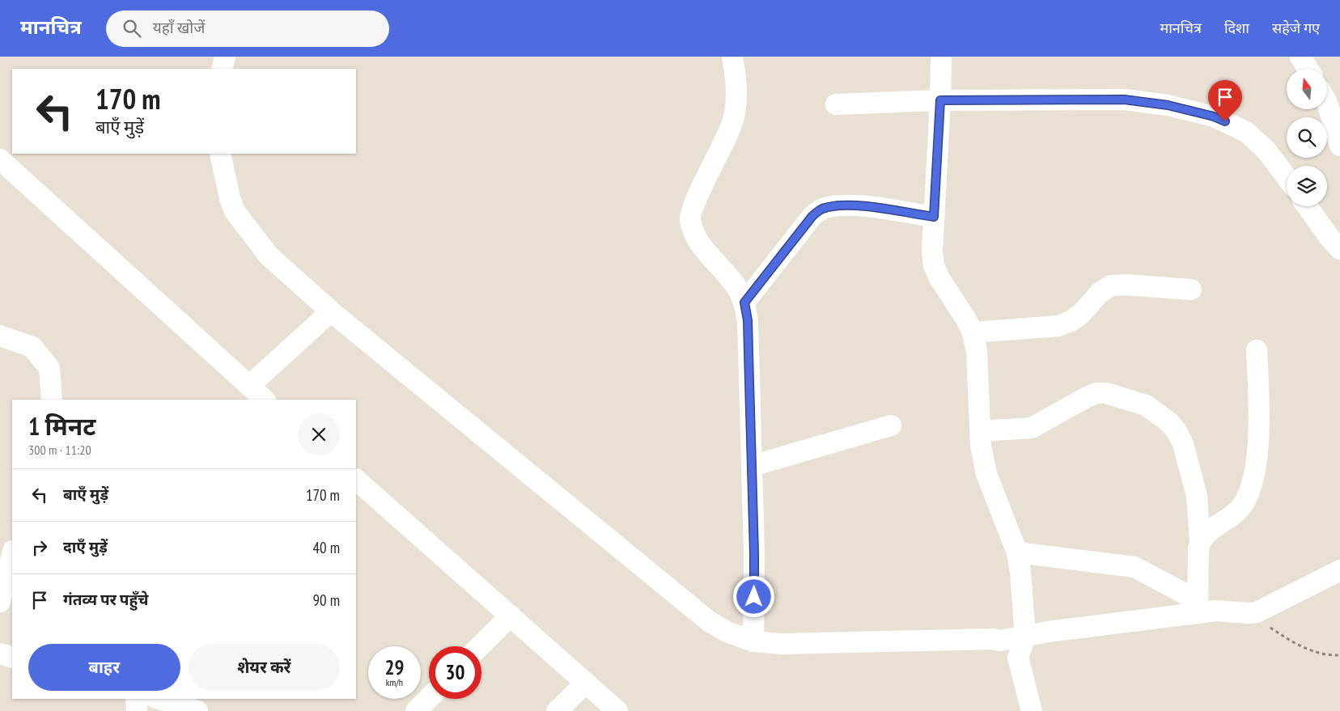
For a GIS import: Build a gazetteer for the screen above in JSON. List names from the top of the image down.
{
  "north": "top",
  "page": {
    "header": "मानचित्र",
    "search": "यहाँ खोजें",
    "nav": ["मानचित्र", "दिशा", "सहेजे गए"],
    "turn": ["170 m", "बाएँ मुड़ें"],
    "heading": ["1 मिनट", "300 m · 11:20"],
    "list": [
      {
        "name": "बाएँ मुड़ें",
        "value": "170 m"
      },
      {
        "name": "दाएँ मुड़ें",
        "value": "40 m"
      },
      {
        "name": "गंतव्य पर पहुँचे",
        "value": "90 m"
      }
    ],
    "buttons": ["बाहर", "शेयर करें"],
    "speed": "29 km/h",
    "limit": "30"
  }
}
